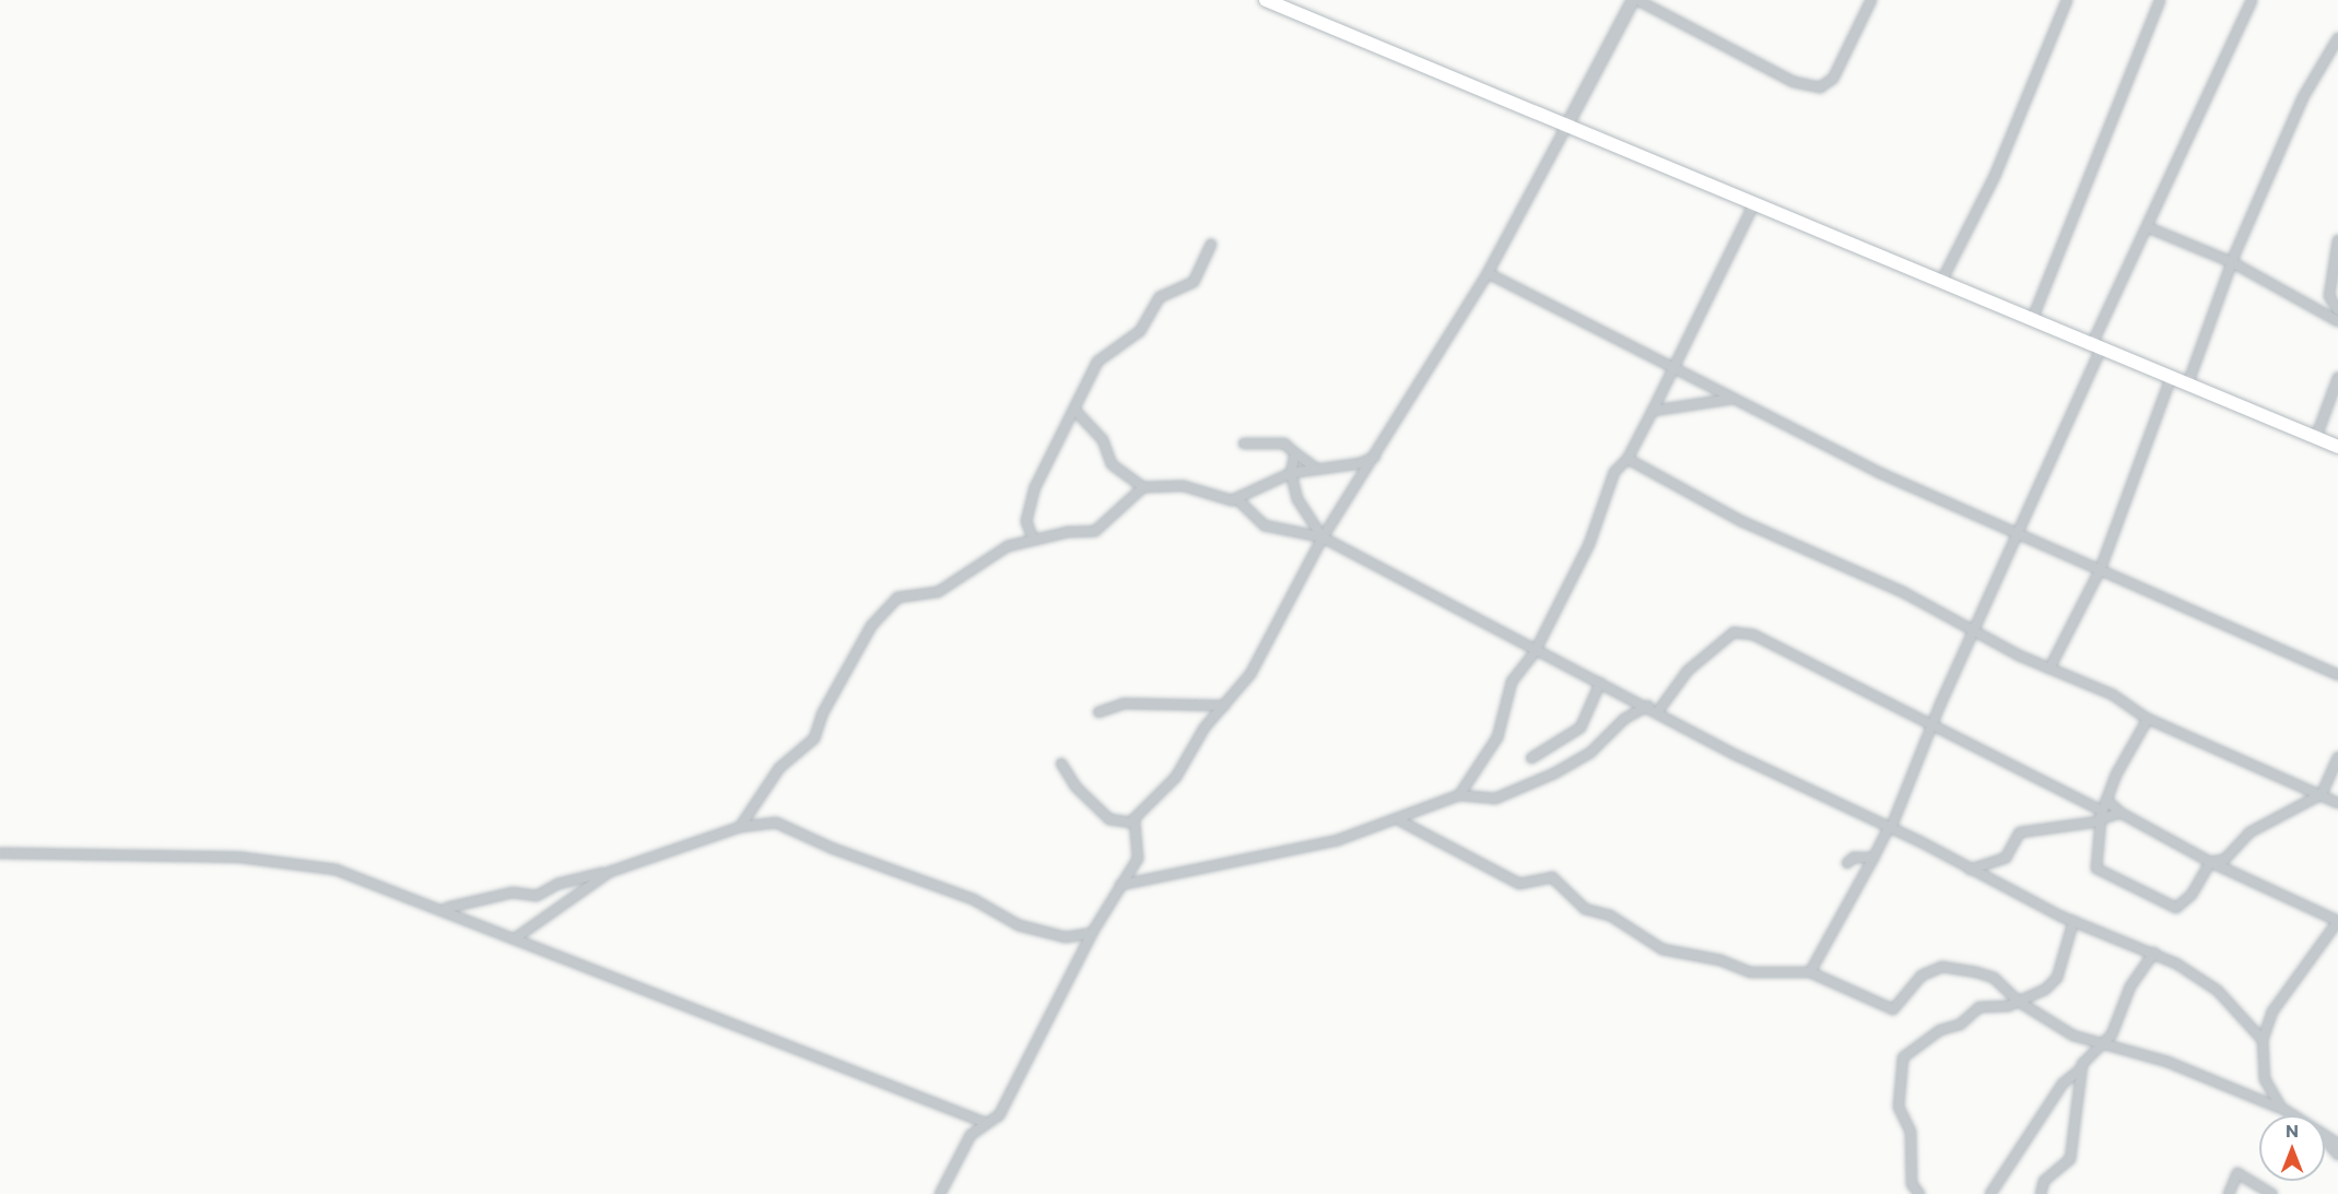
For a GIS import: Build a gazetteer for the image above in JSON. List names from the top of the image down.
{
  "north": "top"
}
